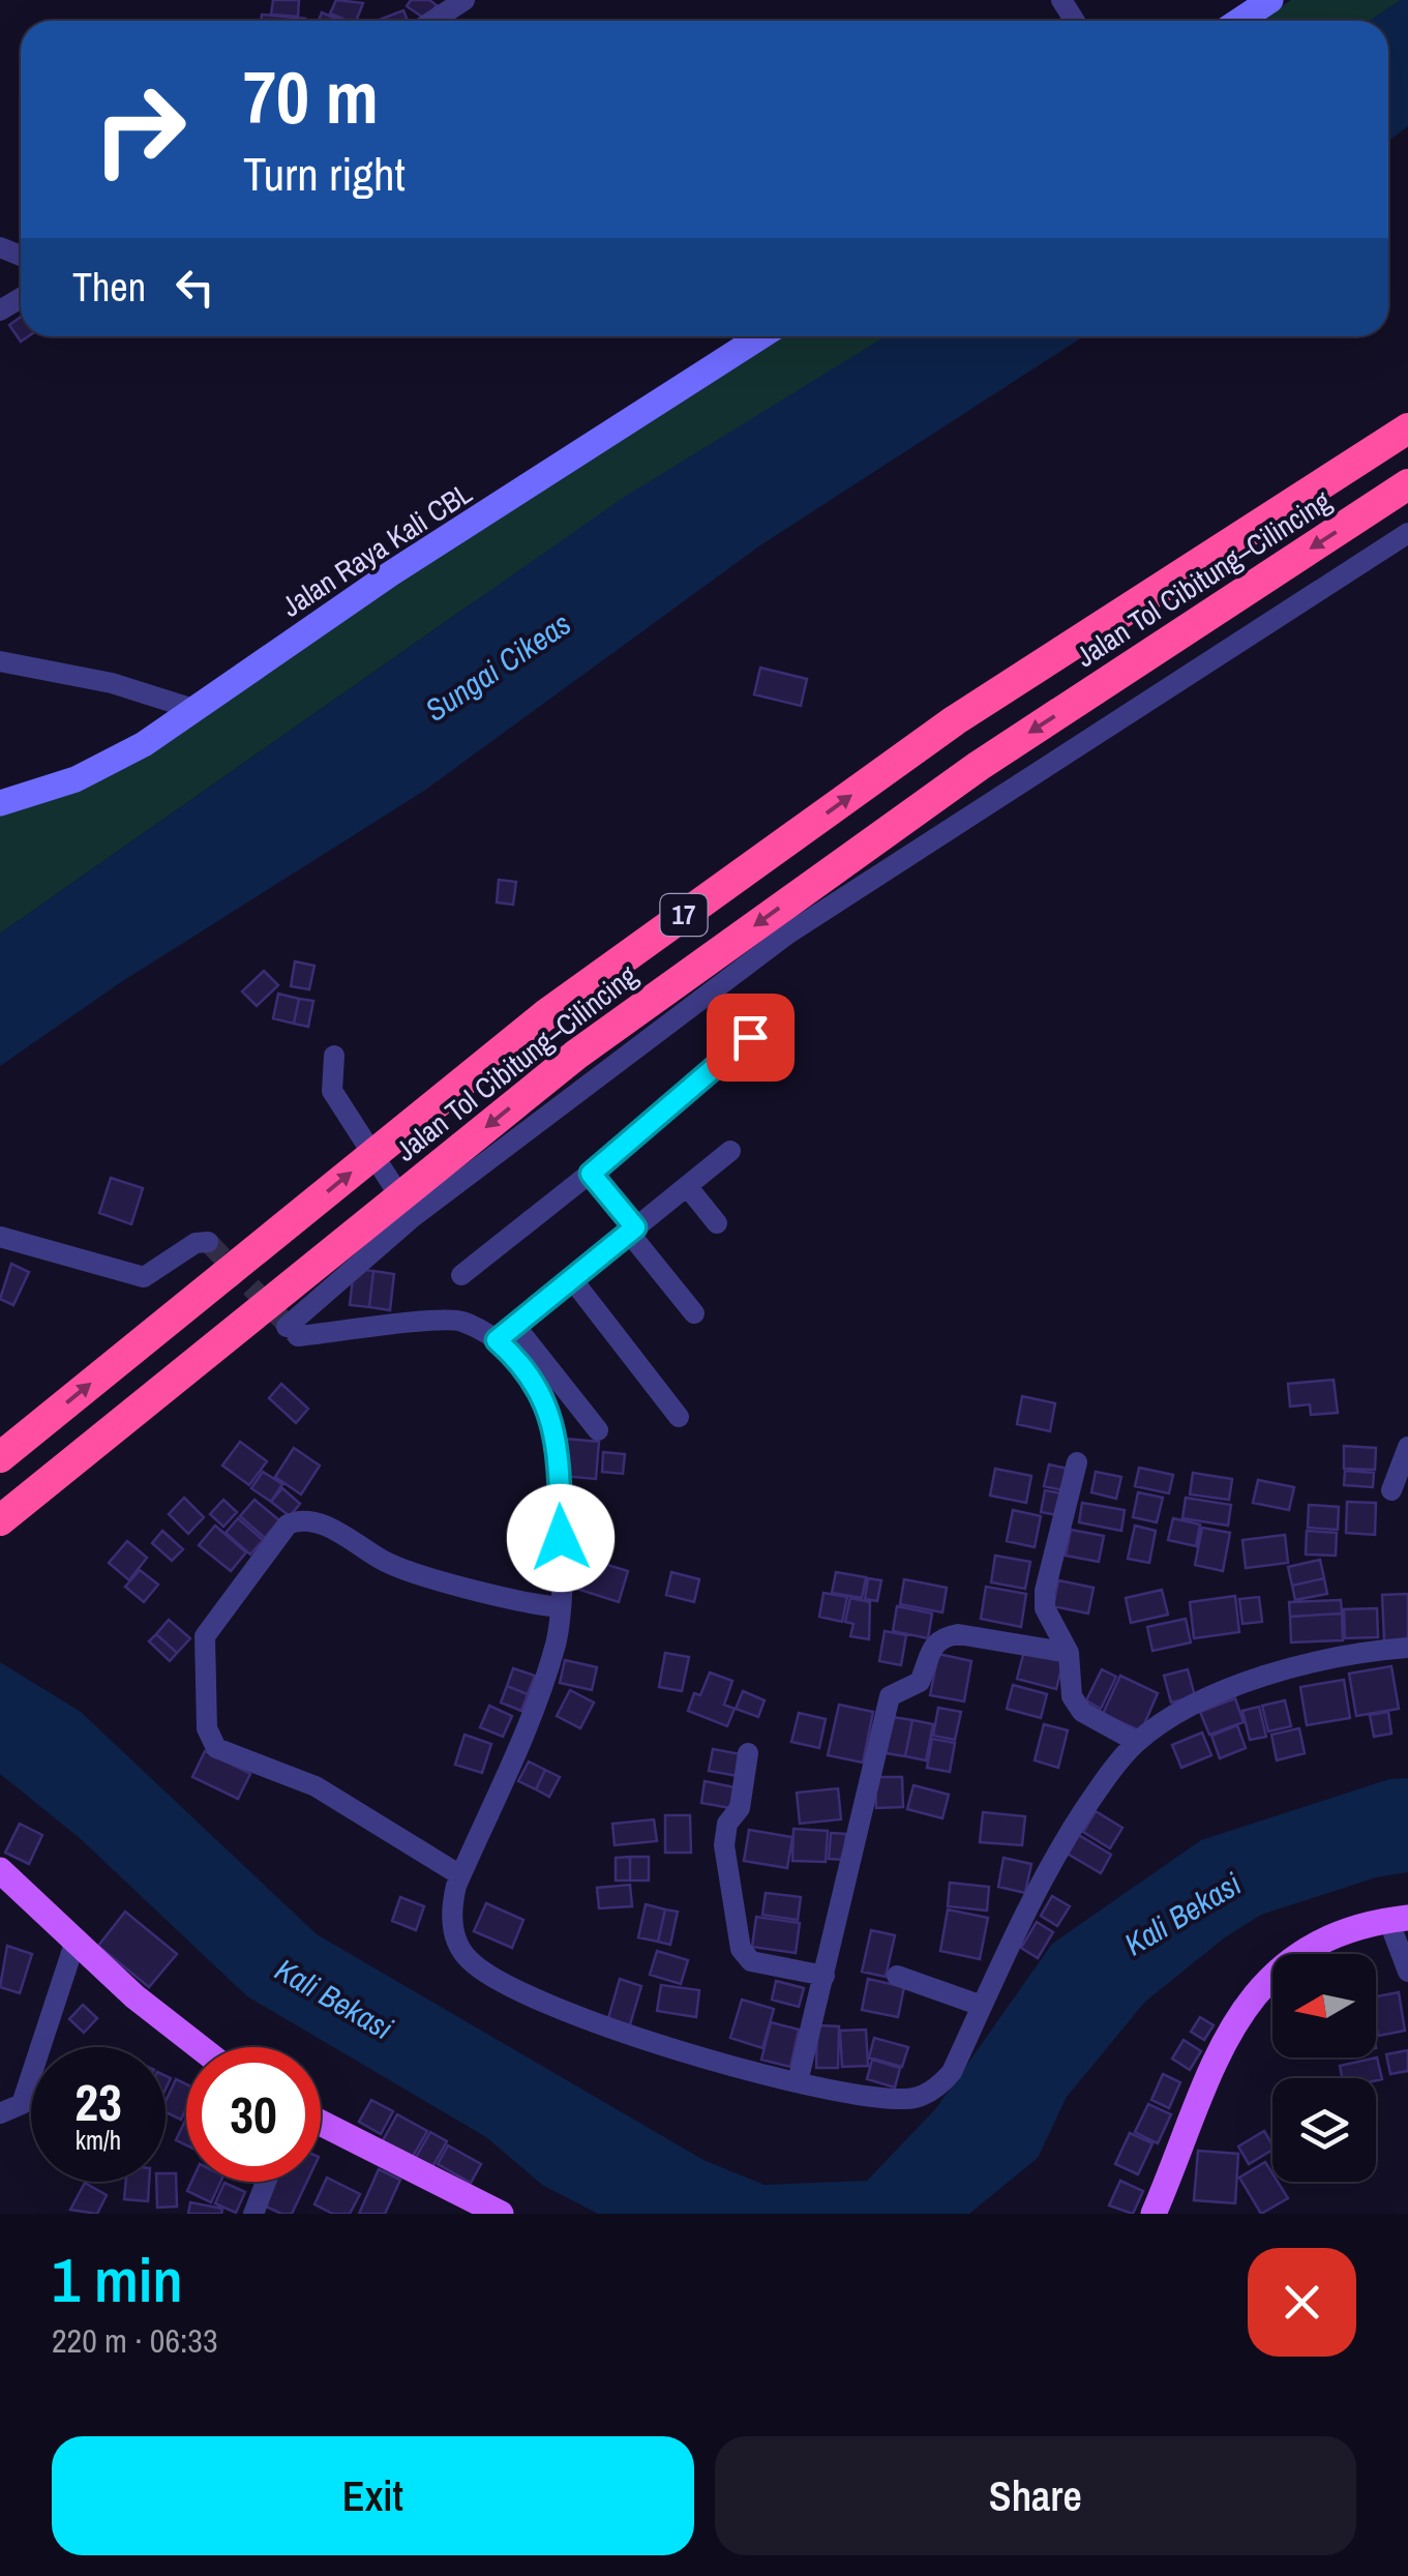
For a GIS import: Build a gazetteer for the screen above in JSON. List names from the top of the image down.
{
  "streets": {
    "highway": ["Jalan Tol Cibitung–Cilincing", "17"],
    "street": ["Jalan Raya Kali CBL"]
  },
  "water": ["Sungai Cikeas", "Kali Bekasi"],
  "north": "left",
  "page": {
    "turn": ["70 m", "Turn right"],
    "then": "Then",
    "speed": "23 km/h",
    "limit": "30",
    "heading": ["1 min", "220 m · 06:33"],
    "buttons": ["Exit", "Share"]
  }
}
